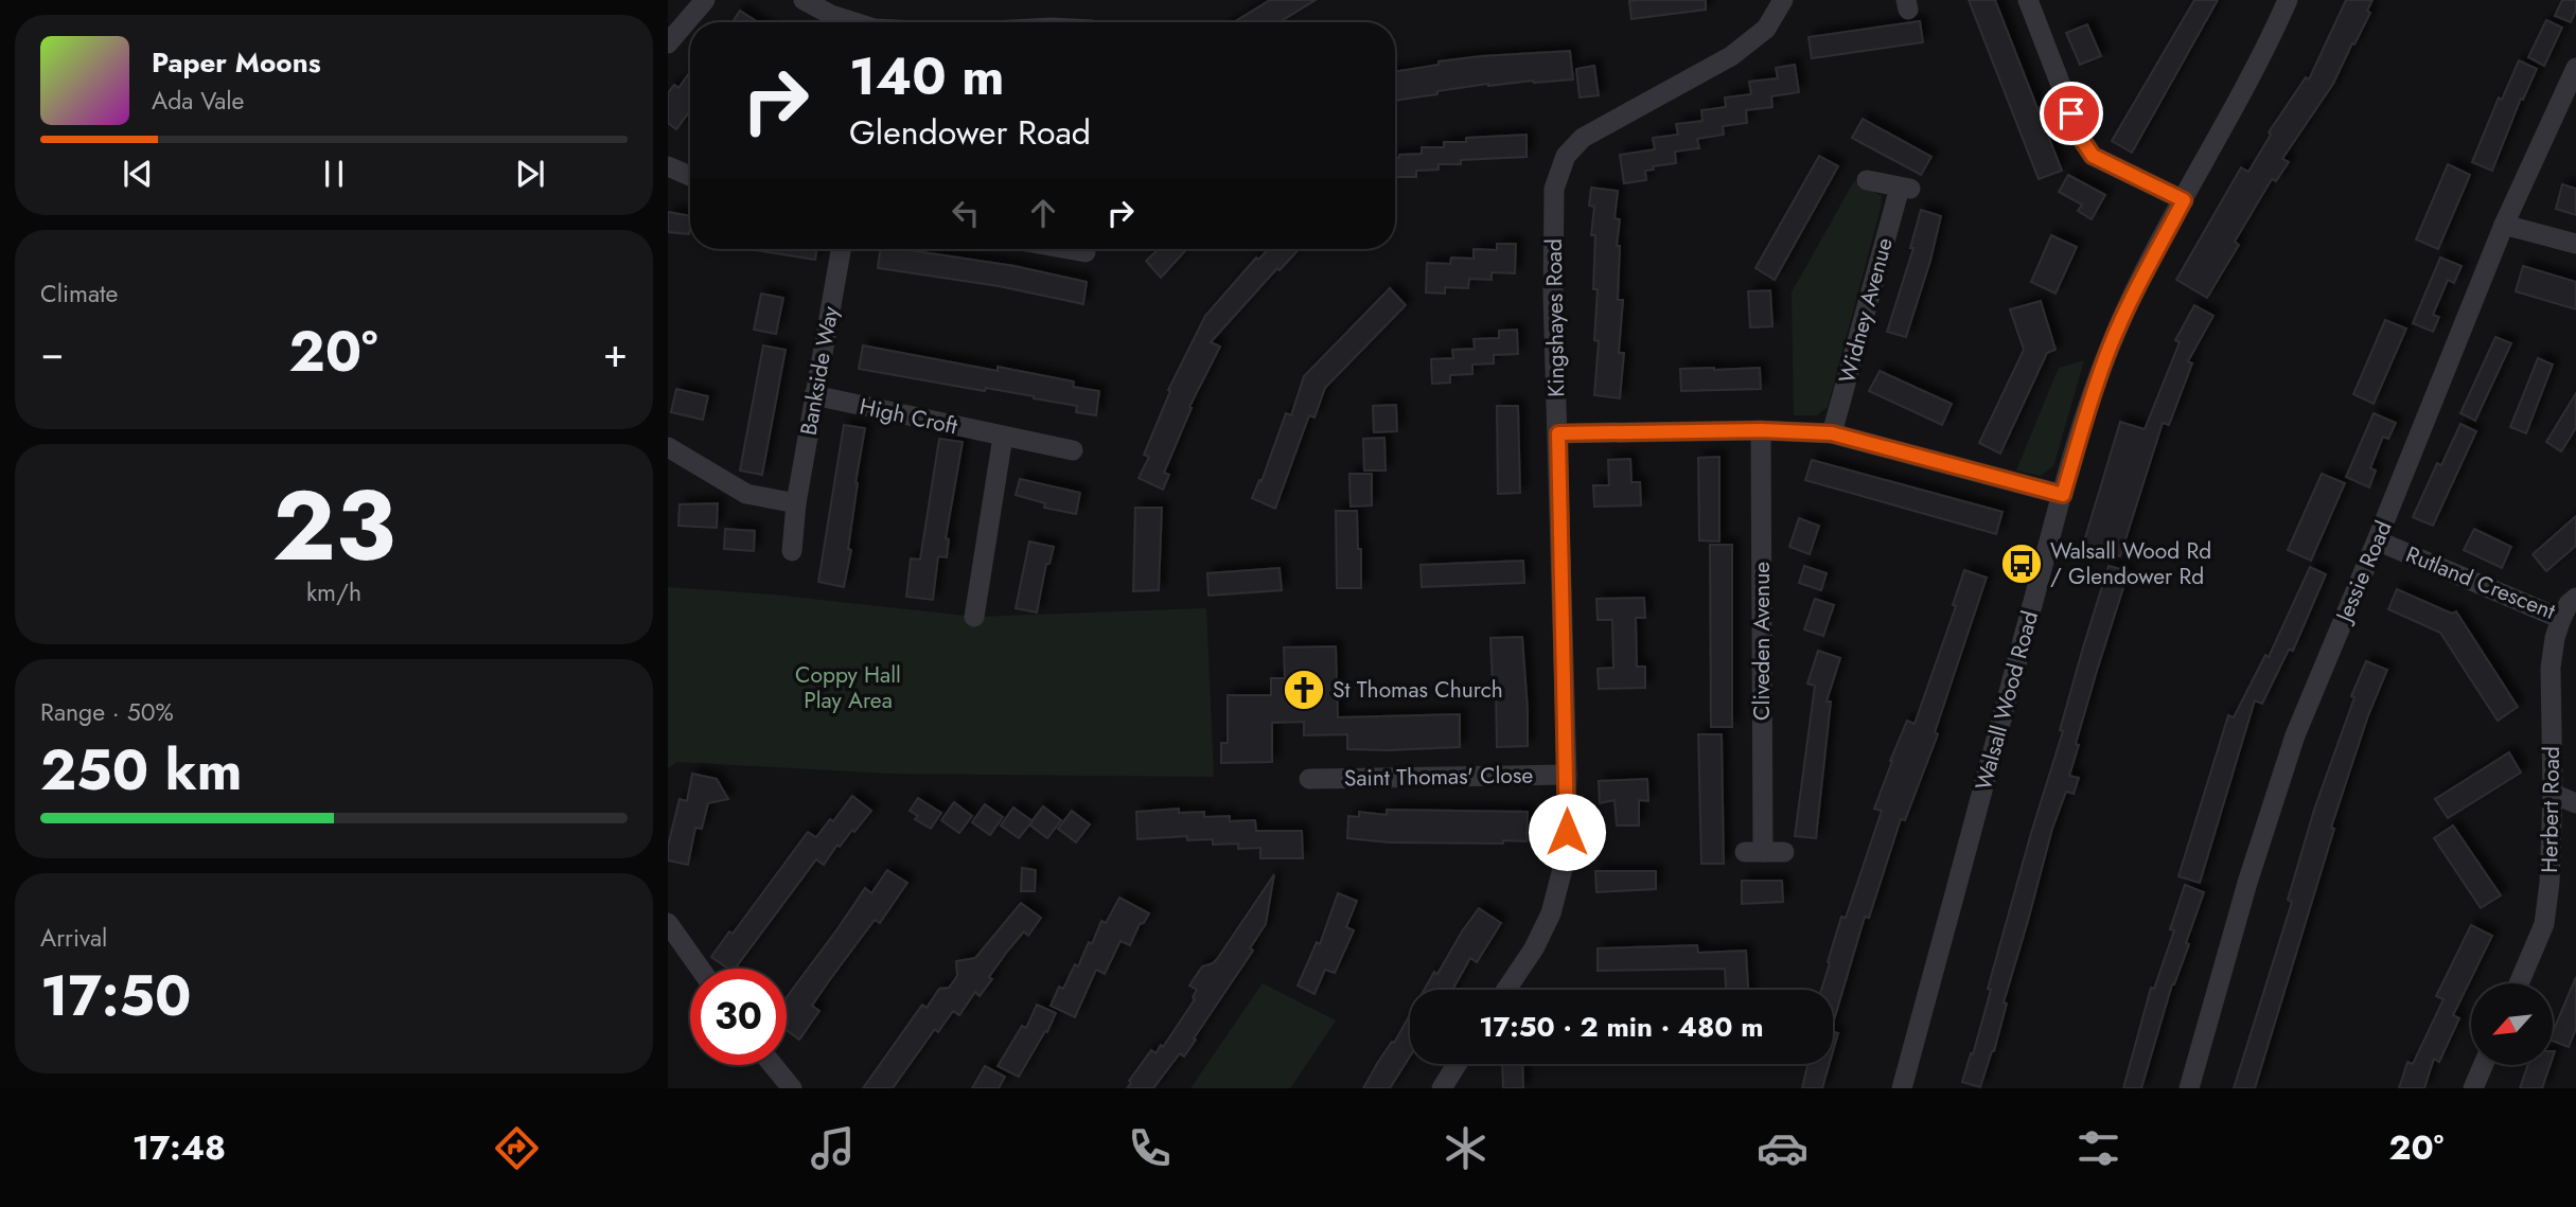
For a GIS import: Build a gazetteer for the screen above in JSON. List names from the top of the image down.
{
  "streets": {
    "street": [
      "Widney Avenue",
      "Kingshayes Road",
      "Bankside Way",
      "High Croft",
      "Jessie Road",
      "Rutland Crescent",
      "Cliveden Avenue",
      "Walsall Wood Road",
      "Saint Thomas' Close",
      "Herbert Road"
    ]
  },
  "crossings": [
    ["Kingshayes Road", "Saint Thomas' Close"],
    ["Bankside Way", "High Croft"],
    ["Jessie Road", "Rutland Crescent"],
    ["Rutland Crescent", "Herbert Road"]
  ],
  "parks": ["Coppy Hall Play Area"],
  "places": {
    "bus stop": ["Walsall Wood Rd / Glendower Rd"],
    "church": ["St Thomas Church"]
  },
  "north": "bottom left",
  "page": {
    "turn": ["140 m", "Glendower Road"],
    "song": ["Paper Moons", "Ada Vale"],
    "tile": [
      "Climate",
      ["23", "km/h"],
      ["Range · 50%", "250 km"],
      ["Arrival", "17:50"]
    ],
    "heat": ["−", "20°", "+"],
    "limit": "30",
    "trip": "17:50 · 2 min · 480 m",
    "tabs": ["17:48", "20°"]
  }
}
